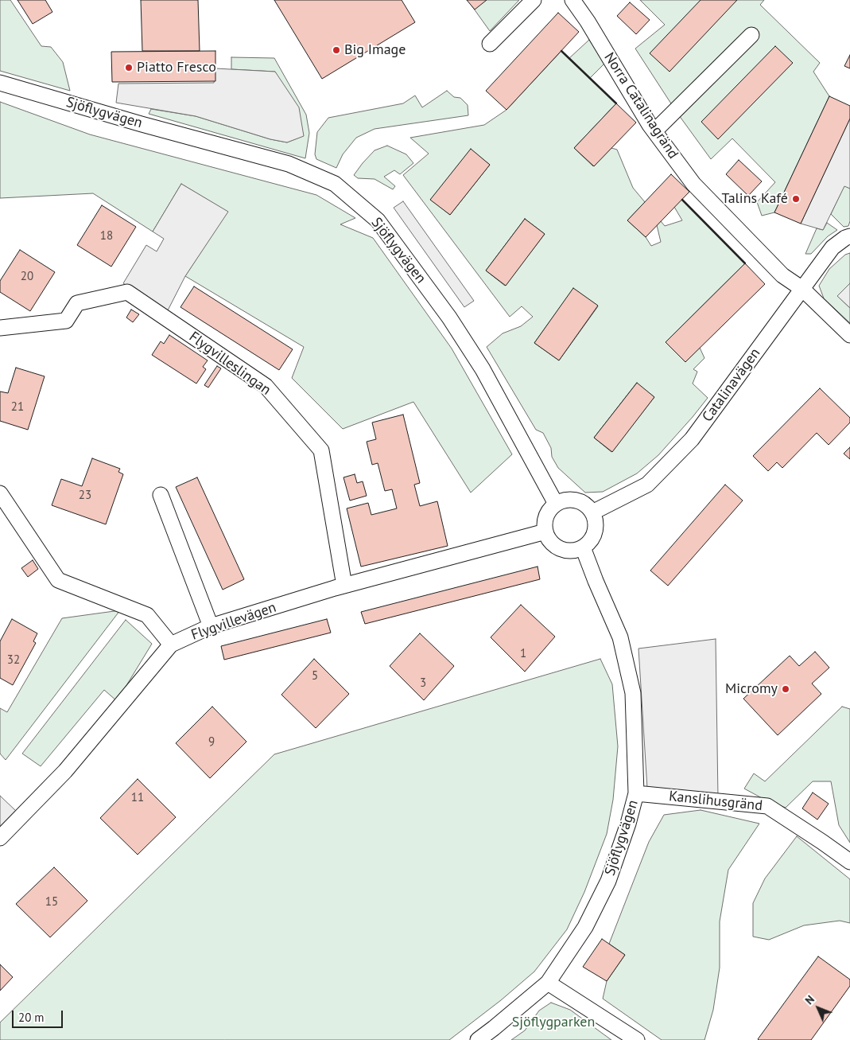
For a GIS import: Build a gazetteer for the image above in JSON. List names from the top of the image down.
{
  "streets": {
    "street": [
      "Norra Catalinagränd",
      "Sjöflygvägen",
      "Flygvilleslingan",
      "Catalinavägen",
      "Flygvillevägen",
      "Kanslihusgränd"
    ]
  },
  "crossings": [
    ["Norra Catalinagränd", "Catalinavägen"],
    ["Sjöflygvägen", "Catalinavägen"],
    ["Sjöflygvägen", "Flygvillevägen"],
    ["Sjöflygvägen", "Kanslihusgränd"],
    ["Flygvilleslingan", "Flygvillevägen"],
    ["Catalinavägen", "Flygvillevägen"]
  ],
  "parks": ["Sjöflygparken"],
  "places": [
    "Big Image",
    "Piatto Fresco",
    "Talins Kafé",
    "Micromy"
  ],
  "house_numbers": [
    "18",
    "20",
    "21",
    "23",
    "1",
    "32",
    "5",
    "3",
    "9",
    "11",
    "15"
  ],
  "scale_bar": "20 m",
  "north": "top left"
}
